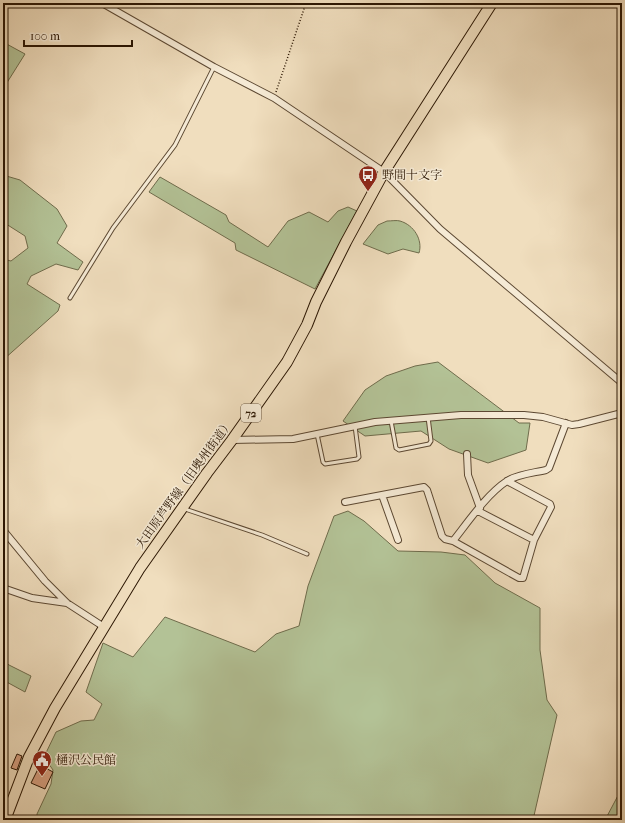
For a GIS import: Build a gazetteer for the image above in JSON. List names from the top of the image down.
{
  "streets": {
    "main road": ["72", "大田原芦野線（旧奥州街道）"]
  },
  "places": {
    "bus stop": ["野間十文字"],
    "public building": ["樋沢公民館"]
  },
  "scale_bar": "100 m"
}
